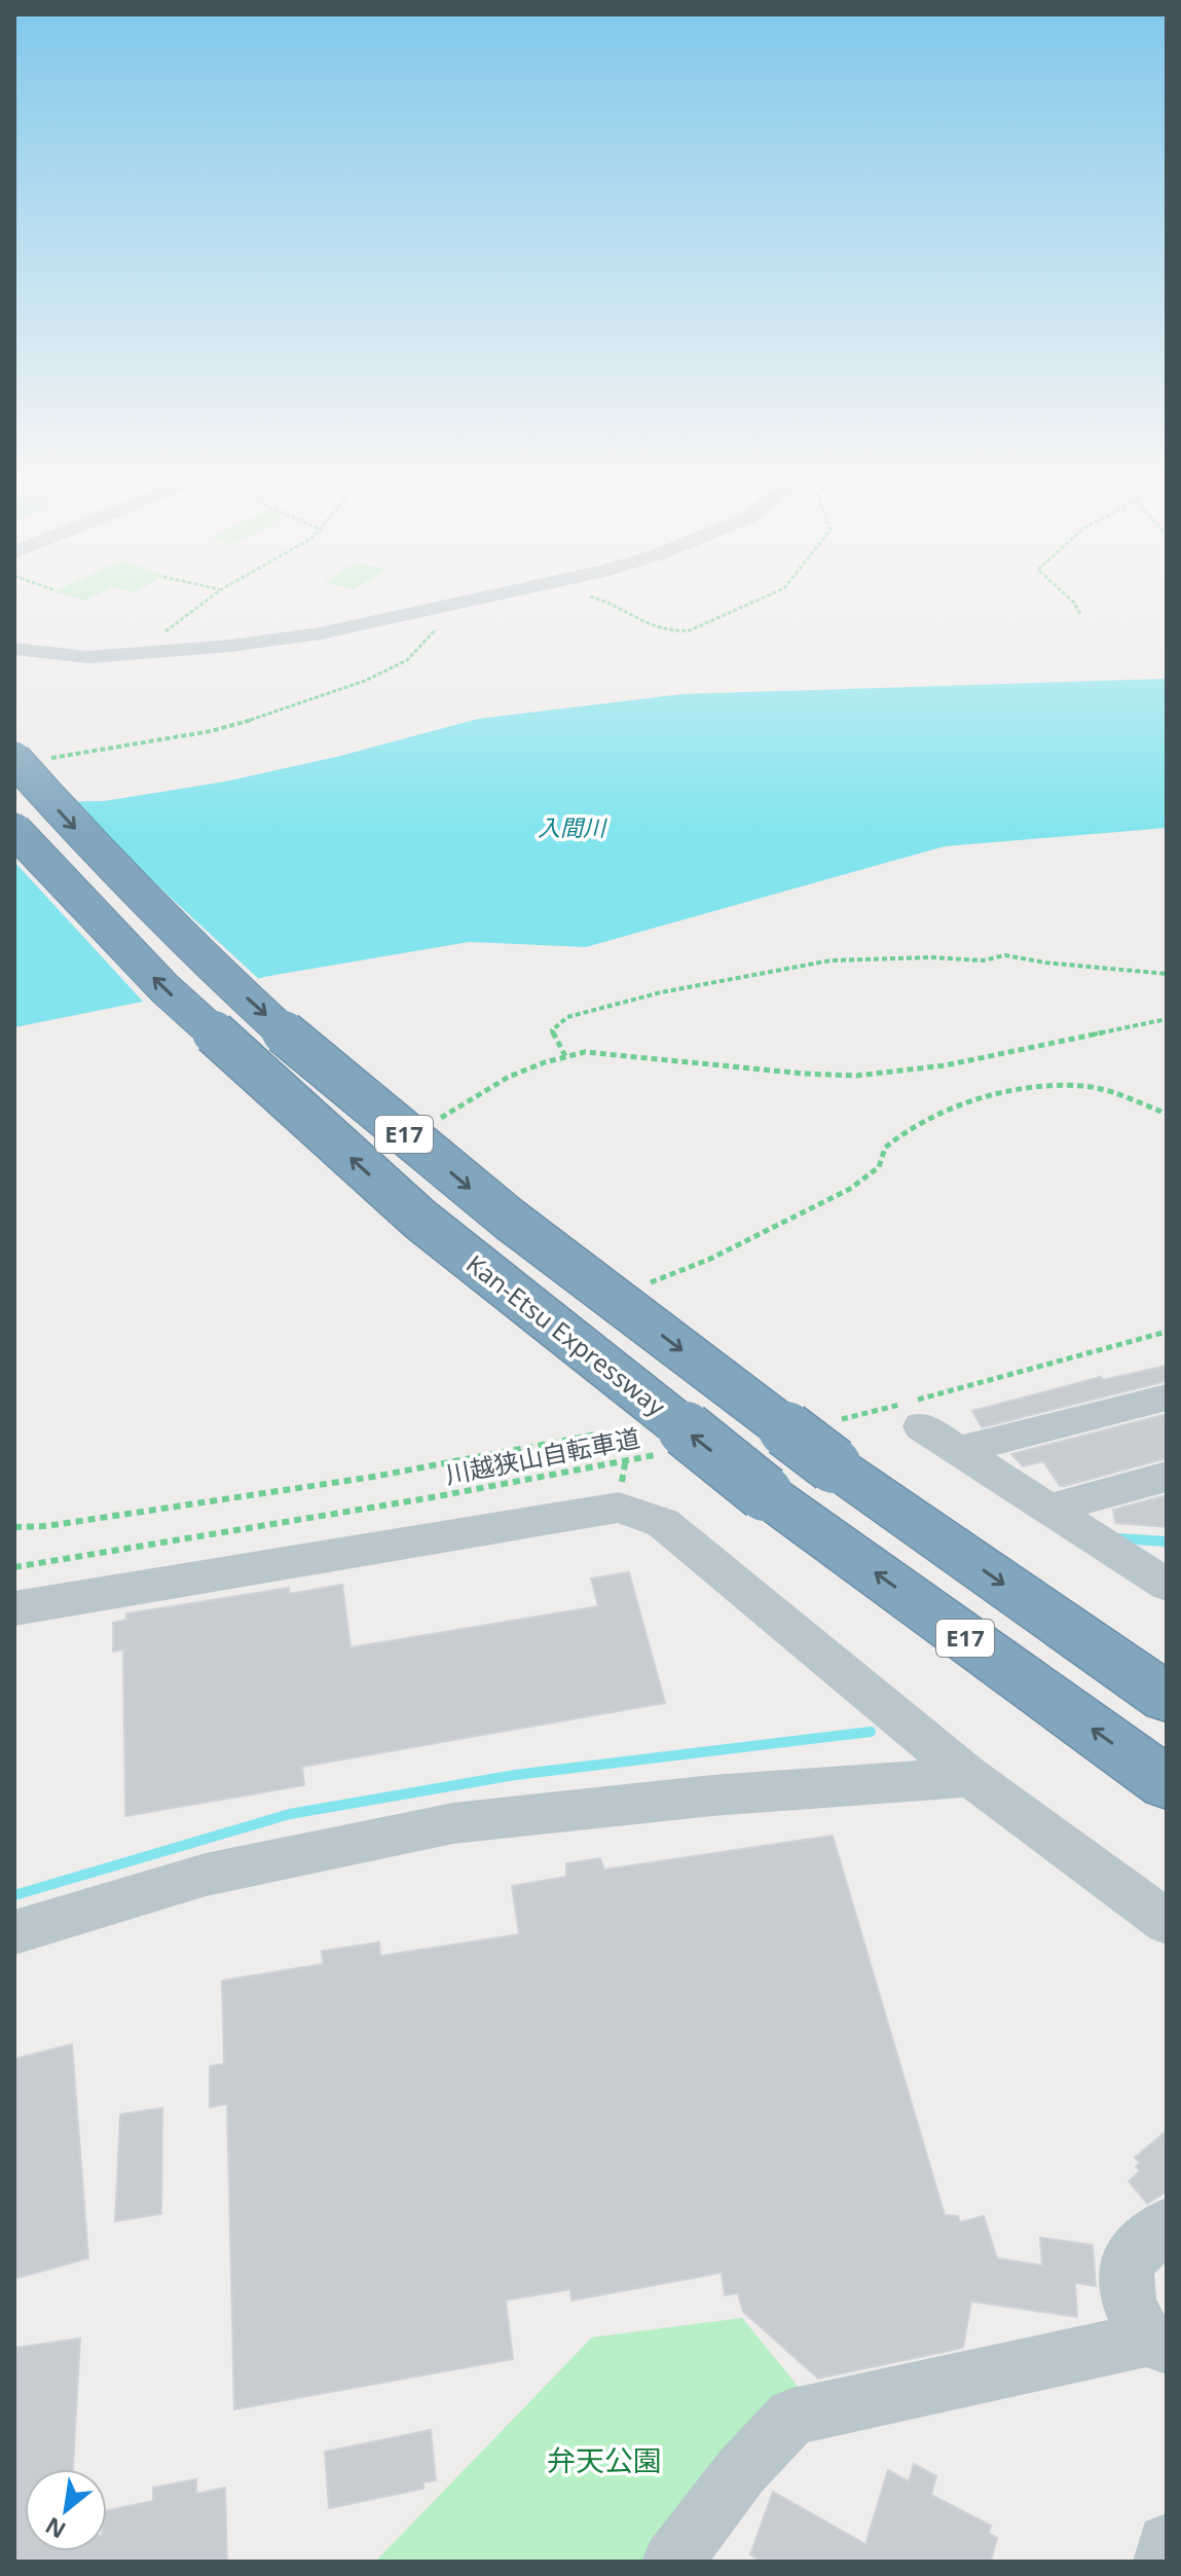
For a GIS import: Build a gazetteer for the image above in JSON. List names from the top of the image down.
{
  "streets": {
    "highway": ["E17", "Kan-Etsu Expressway"],
    "path": ["川越狭山自転車道"]
  },
  "water": ["入間川"],
  "parks": ["弁天公園"],
  "north": "bottom left"
}
